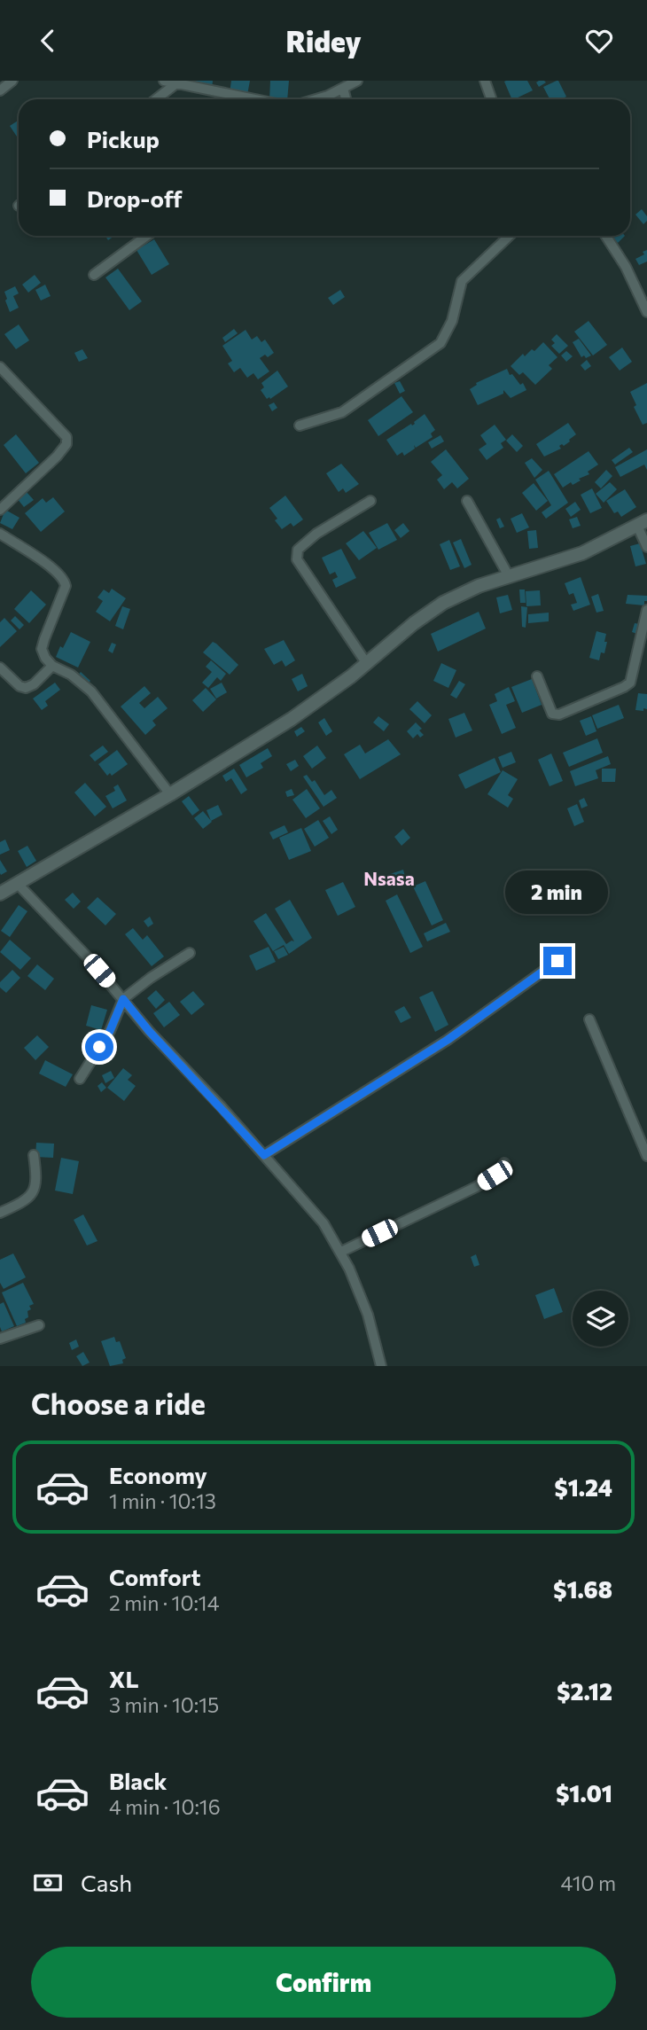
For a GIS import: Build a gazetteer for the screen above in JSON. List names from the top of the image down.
{
  "districts": ["Nsasa"],
  "page": {
    "header": "Ridey",
    "banner": ["Pickup", "Drop-off"],
    "bubble": "2 min",
    "heading": "Choose a ride",
    "list": [
      {
        "name": "Economy",
        "note": "1 min · 10:13",
        "value": "$1.24"
      },
      {
        "name": "Comfort",
        "note": "2 min · 10:14",
        "value": "$1.68"
      },
      {
        "name": "XL",
        "note": "3 min · 10:15",
        "value": "$2.12"
      },
      {
        "name": "Black",
        "note": "4 min · 10:16",
        "value": "$1.01"
      }
    ],
    "pay": ["Cash", "410 m"],
    "buttons": "Confirm"
  }
}
